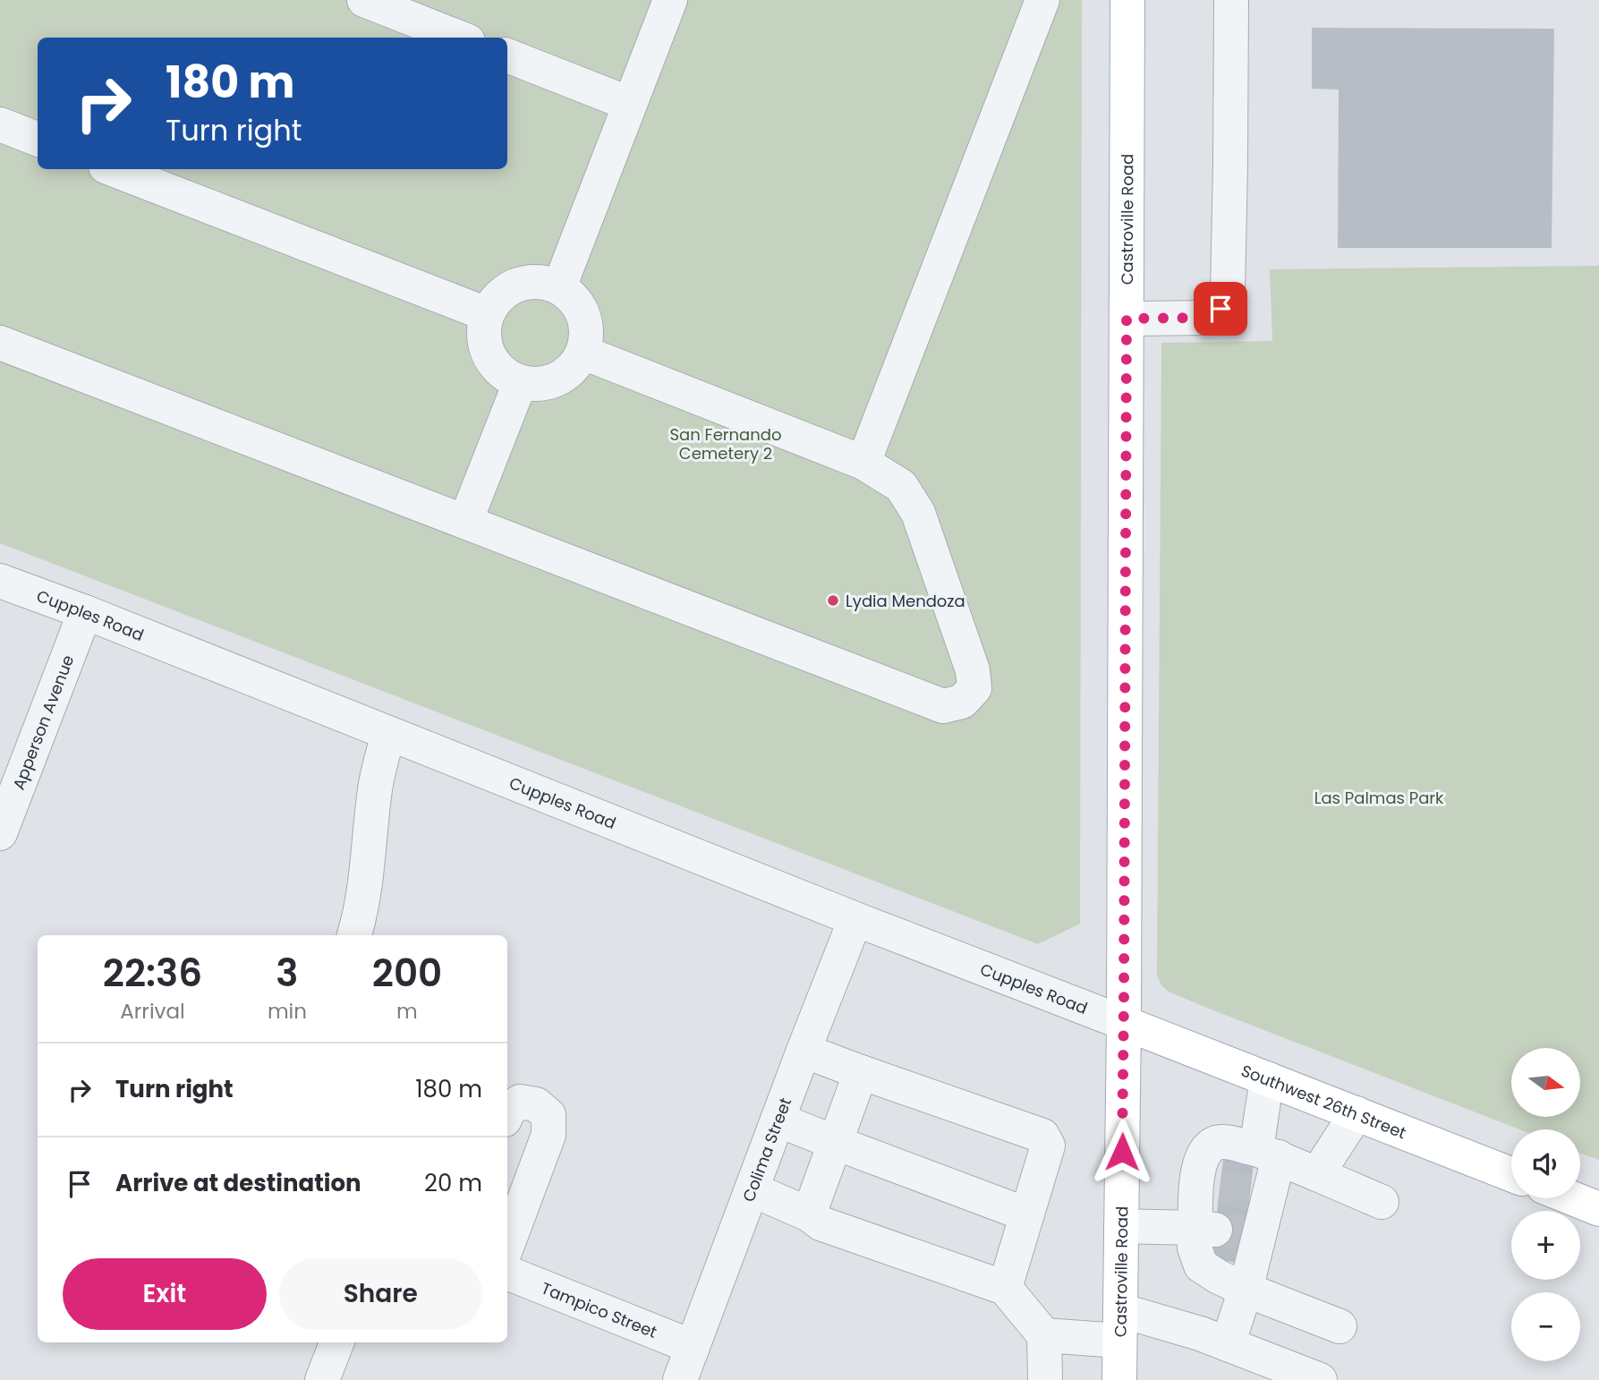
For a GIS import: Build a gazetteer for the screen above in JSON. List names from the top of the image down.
{
  "streets": {
    "main road": ["Castroville Road", "Southwest 26th Street"],
    "street": [
      "Cupples Road",
      "Apperson Avenue",
      "Colima Street",
      "Tampico Street"
    ]
  },
  "crossings": [
    ["Castroville Road", "Cupples Road"],
    ["Castroville Road", "Southwest 26th Street"],
    ["Cupples Road", "Apperson Avenue"],
    ["Cupples Road", "Southwest 26th Street"],
    ["Cupples Road", "Colima Street"],
    ["Colima Street", "Tampico Street"]
  ],
  "parks": ["San Fernando Cemetery 2", "Las Palmas Park"],
  "places": ["Lydia Mendoza"],
  "north": "right",
  "page": {
    "turn": ["180 m", "Turn right"],
    "eta": [
      "22:36",
      "Arrival",
      "3",
      "min",
      "200",
      "m"
    ],
    "list": [
      {
        "name": "Turn right",
        "value": "180 m"
      },
      {
        "name": "Arrive at destination",
        "value": "20 m"
      }
    ],
    "map_buttons": ["+", "−"],
    "buttons": ["Exit", "Share"]
  }
}
